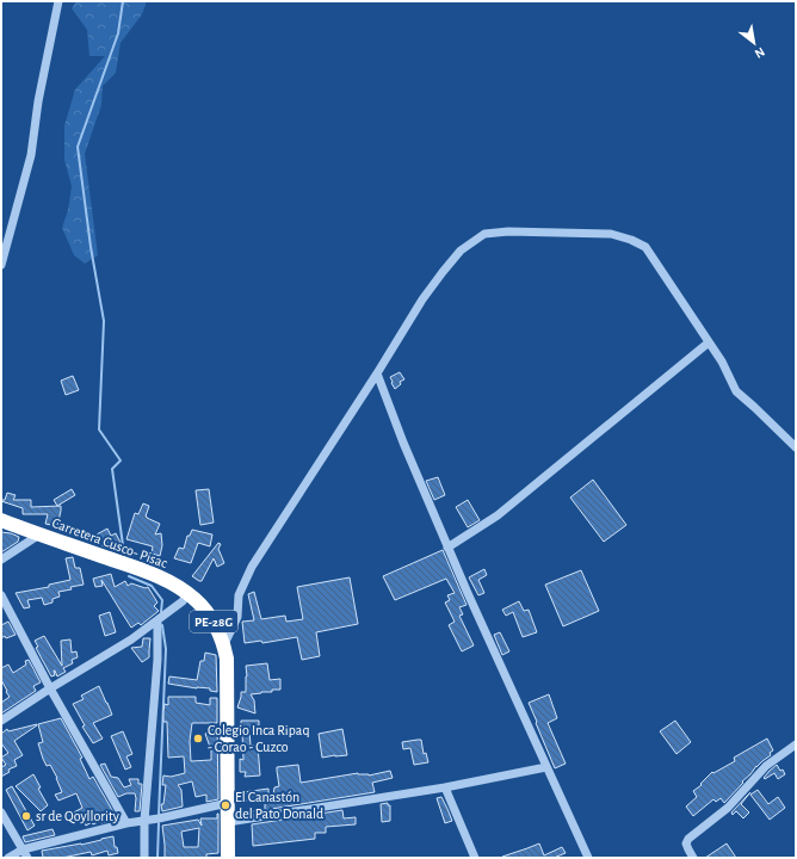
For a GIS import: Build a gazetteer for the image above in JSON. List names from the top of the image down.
{
  "streets": {
    "highway": ["Carretera Cusco- Pisac", "PE-28G"]
  },
  "places": ["Colegio Inca Ripaq - Corao - Cuzco", "El Canastón del Pato Donald", "sr de Qoyllority"],
  "north": "bottom right"
}
